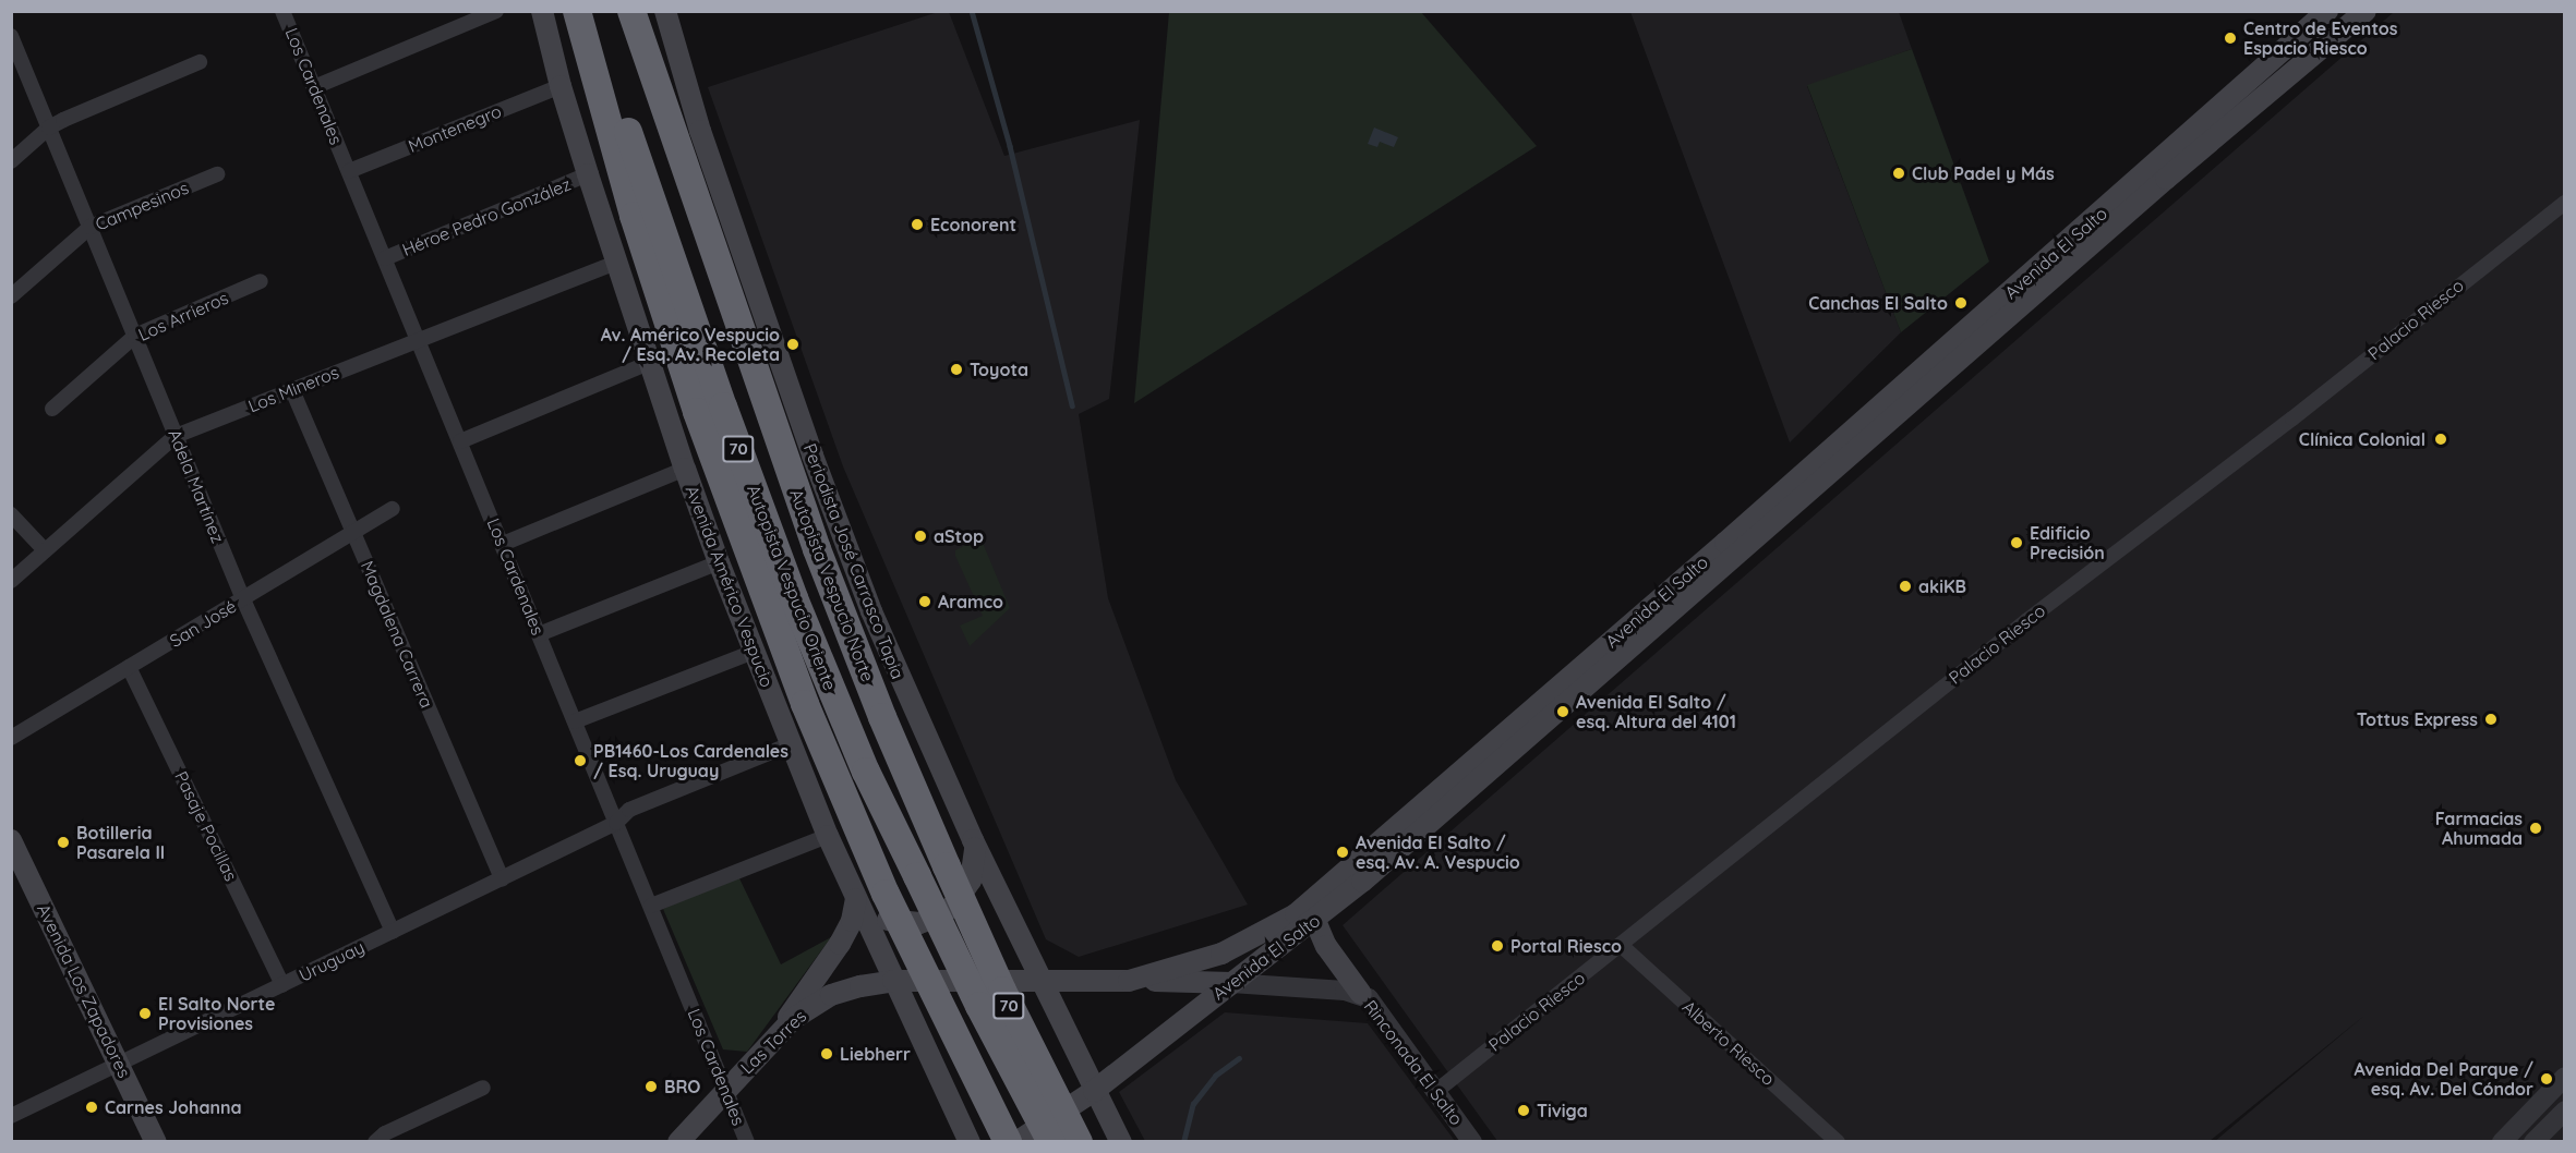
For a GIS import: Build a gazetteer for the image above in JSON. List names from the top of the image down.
{
  "streets": {
    "highway": ["70", "Autopista Vespucio Norte", "Autopista Vespucio Oriente"],
    "main road": [
      "Avenida El Salto",
      "Periodista José Carrasco Tapia",
      "Avenida Américo Vespucio",
      "Avenida Los Zapadores",
      "Las Torres"
    ],
    "street": [
      "Los Cardenales",
      "Montenegro",
      "Campesinos",
      "Héroe Pedro González",
      "Los Arrieros",
      "Palacio Riesco",
      "Los Mineros",
      "Adela Martínez",
      "San José",
      "Magdalena Carrera",
      "Pasaje Pocillas",
      "Uruguay",
      "Alberto Riesco",
      "Rinconada El Salto"
    ]
  },
  "crossings": [
    ["Los Cardenales", "Montenegro"],
    ["Los Cardenales", "Héroe Pedro González"],
    ["Los Cardenales", "Los Mineros"],
    ["Los Cardenales", "Uruguay"],
    ["Los Cardenales", "Las Torres"],
    ["Montenegro", "Avenida Américo Vespucio"],
    ["Campesinos", "Adela Martínez"],
    ["Héroe Pedro González", "Avenida Américo Vespucio"],
    ["Avenida El Salto", "Periodista José Carrasco Tapia"],
    ["Avenida El Salto", "Avenida Américo Vespucio"],
    ["Avenida El Salto", "Las Torres"],
    ["Avenida El Salto", "Rinconada El Salto"],
    ["Los Arrieros", "Adela Martínez"],
    ["Palacio Riesco", "Alberto Riesco"],
    ["Palacio Riesco", "Rinconada El Salto"],
    ["Los Mineros", "Adela Martínez"],
    ["Los Mineros", "Avenida Américo Vespucio"],
    ["Los Mineros", "Magdalena Carrera"],
    ["Adela Martínez", "San José"],
    ["Adela Martínez", "Uruguay"],
    ["Avenida Américo Vespucio", "Uruguay"],
    ["Avenida Américo Vespucio", "Las Torres"],
    ["San José", "Magdalena Carrera"],
    ["San José", "Pasaje Pocillas"],
    ["Magdalena Carrera", "Uruguay"],
    ["Pasaje Pocillas", "Uruguay"],
    ["Uruguay", "Avenida Los Zapadores"]
  ],
  "places": [
    "Centro de Eventos Espacio Riesco",
    "Club Padel y Más",
    "Econorent",
    "Canchas El Salto",
    "Av. Américo Vespucio / Esq. Av. Recoleta",
    "Toyota",
    "Clínica Colonial",
    "aStop",
    "Edificio Precisión",
    "akiKB",
    "Aramco",
    "Avenida El Salto / esq. Altura del 4101",
    "Tottus Express",
    "PB1460-Los Cardenales / Esq. Uruguay",
    "Farmacias Ahumada",
    "Botilleria Pasarela II",
    "Avenida El Salto / esq. Av. A. Vespucio",
    "Portal Riesco",
    "El Salto Norte Provisiones",
    "Liebherr",
    "Avenida Del Parque / esq. Av. Del Cóndor",
    "BRO",
    "Carnes Johanna",
    "Tiviga"
  ]
}
